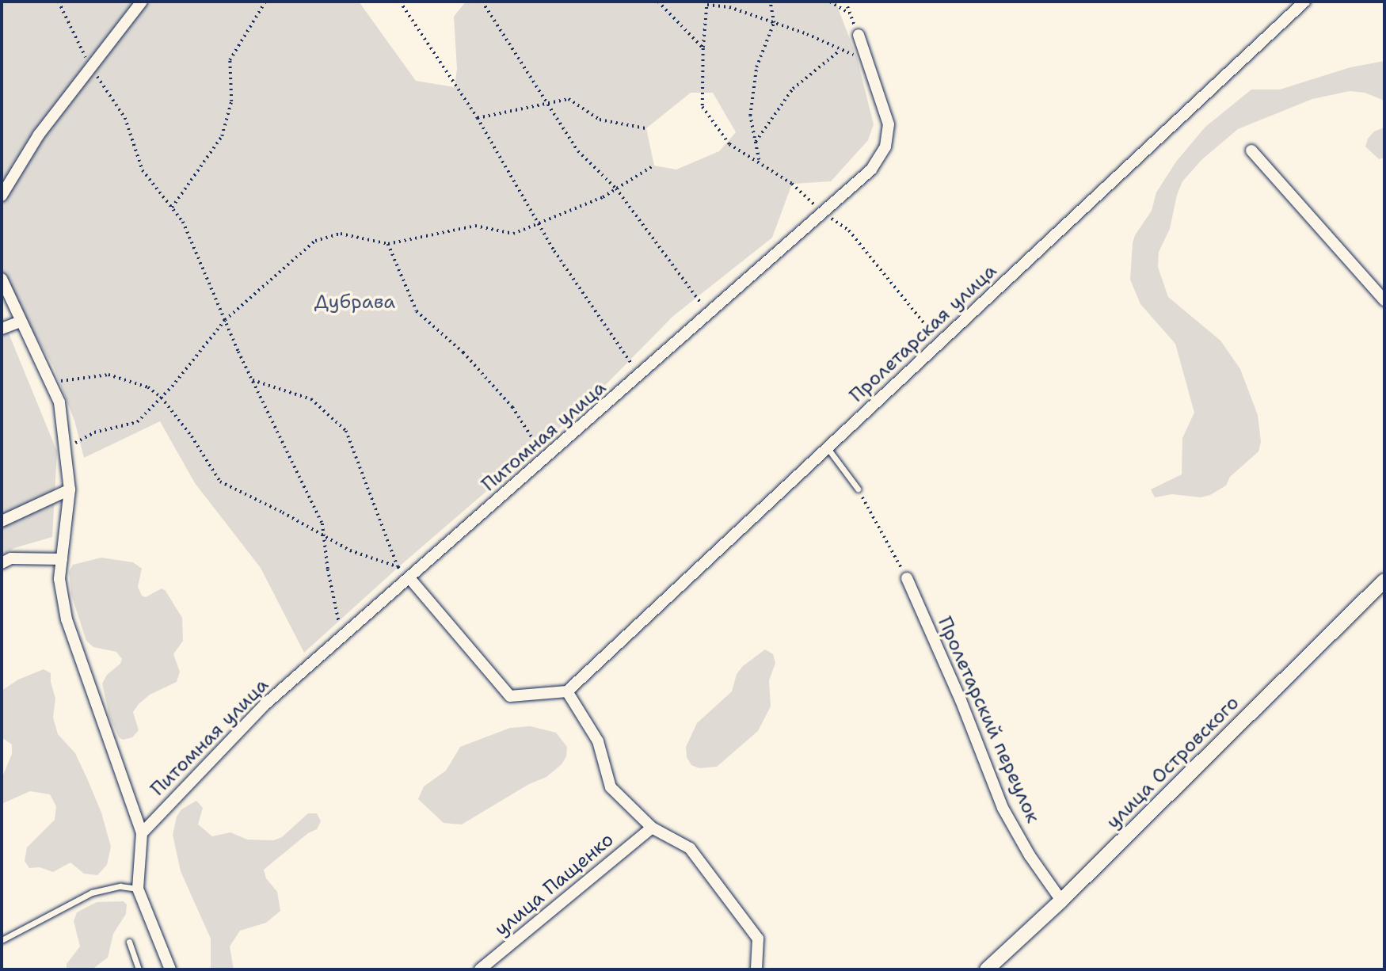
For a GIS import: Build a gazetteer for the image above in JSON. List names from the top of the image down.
{
  "streets": {
    "street": [
      "Пролетарская улица",
      "Питомная улица",
      "Пролетарский переулок",
      "улица Островского",
      "улица Пащенко"
    ]
  },
  "crossings": [
    ["Пролетарский переулок", "улица Островского"]
  ],
  "parks": ["Дубрава"]
}
